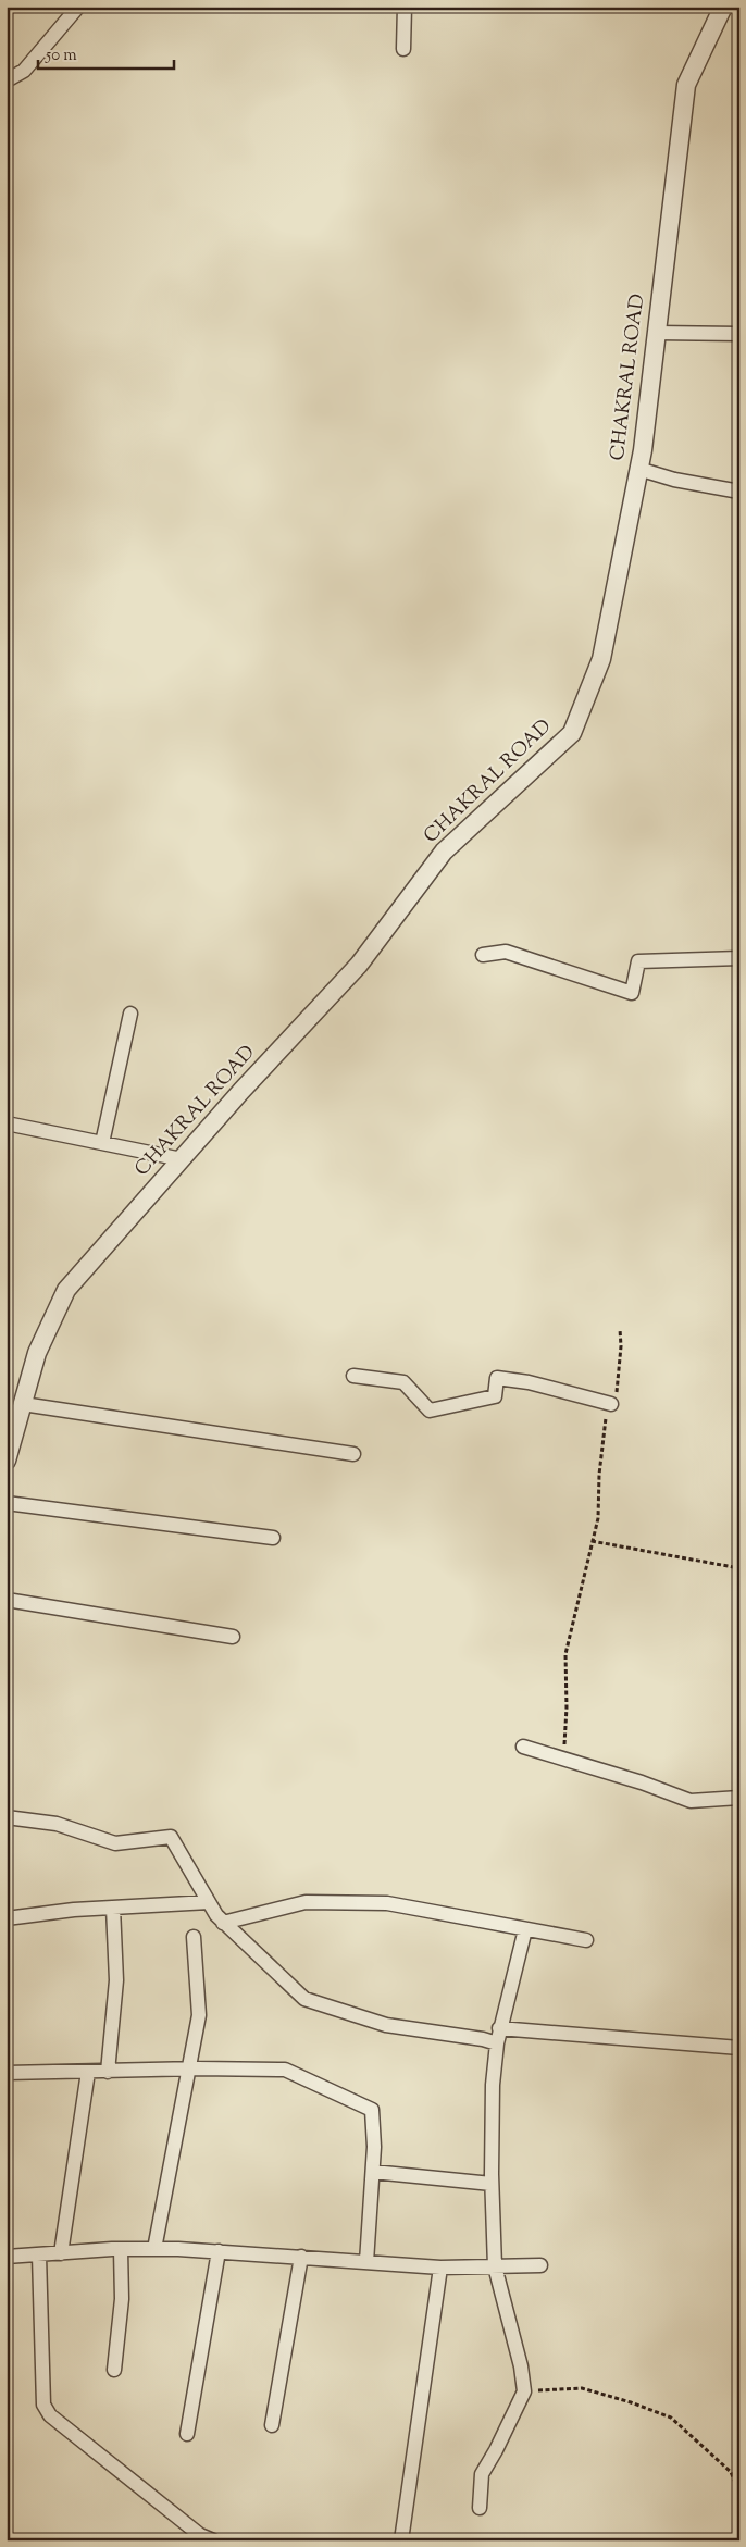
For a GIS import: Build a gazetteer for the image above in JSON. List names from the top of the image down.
{
  "streets": {
    "street": ["CHAKRAL ROAD"]
  },
  "scale_bar": "50 m"
}
